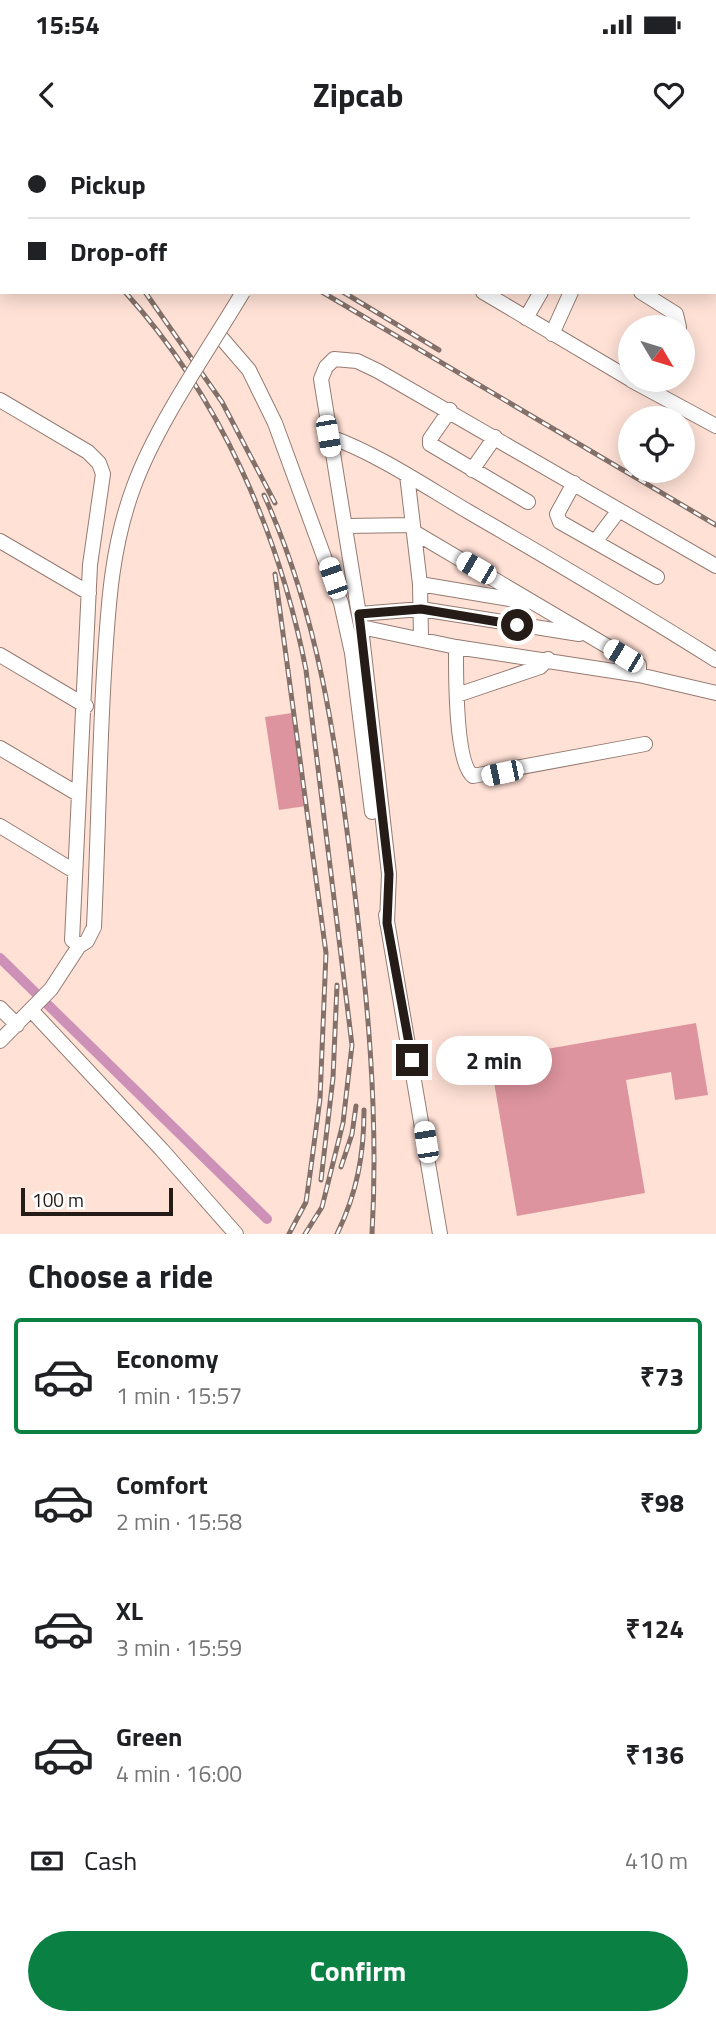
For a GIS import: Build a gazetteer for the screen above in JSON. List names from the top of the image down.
{
  "scale_bar": "100 m",
  "north": "bottom right",
  "page": {
    "status": "15:54",
    "header": "Zipcab",
    "banner": ["Pickup", "Drop-off"],
    "bubble": "2 min",
    "scale": "100 m",
    "heading": "Choose a ride",
    "list": [
      {
        "name": "Economy",
        "note": "1 min · 15:57",
        "value": "₹73"
      },
      {
        "name": "Comfort",
        "note": "2 min · 15:58",
        "value": "₹98"
      },
      {
        "name": "XL",
        "note": "3 min · 15:59",
        "value": "₹124"
      },
      {
        "name": "Green",
        "note": "4 min · 16:00",
        "value": "₹136"
      }
    ],
    "pay": ["Cash", "410 m"],
    "buttons": "Confirm"
  }
}
